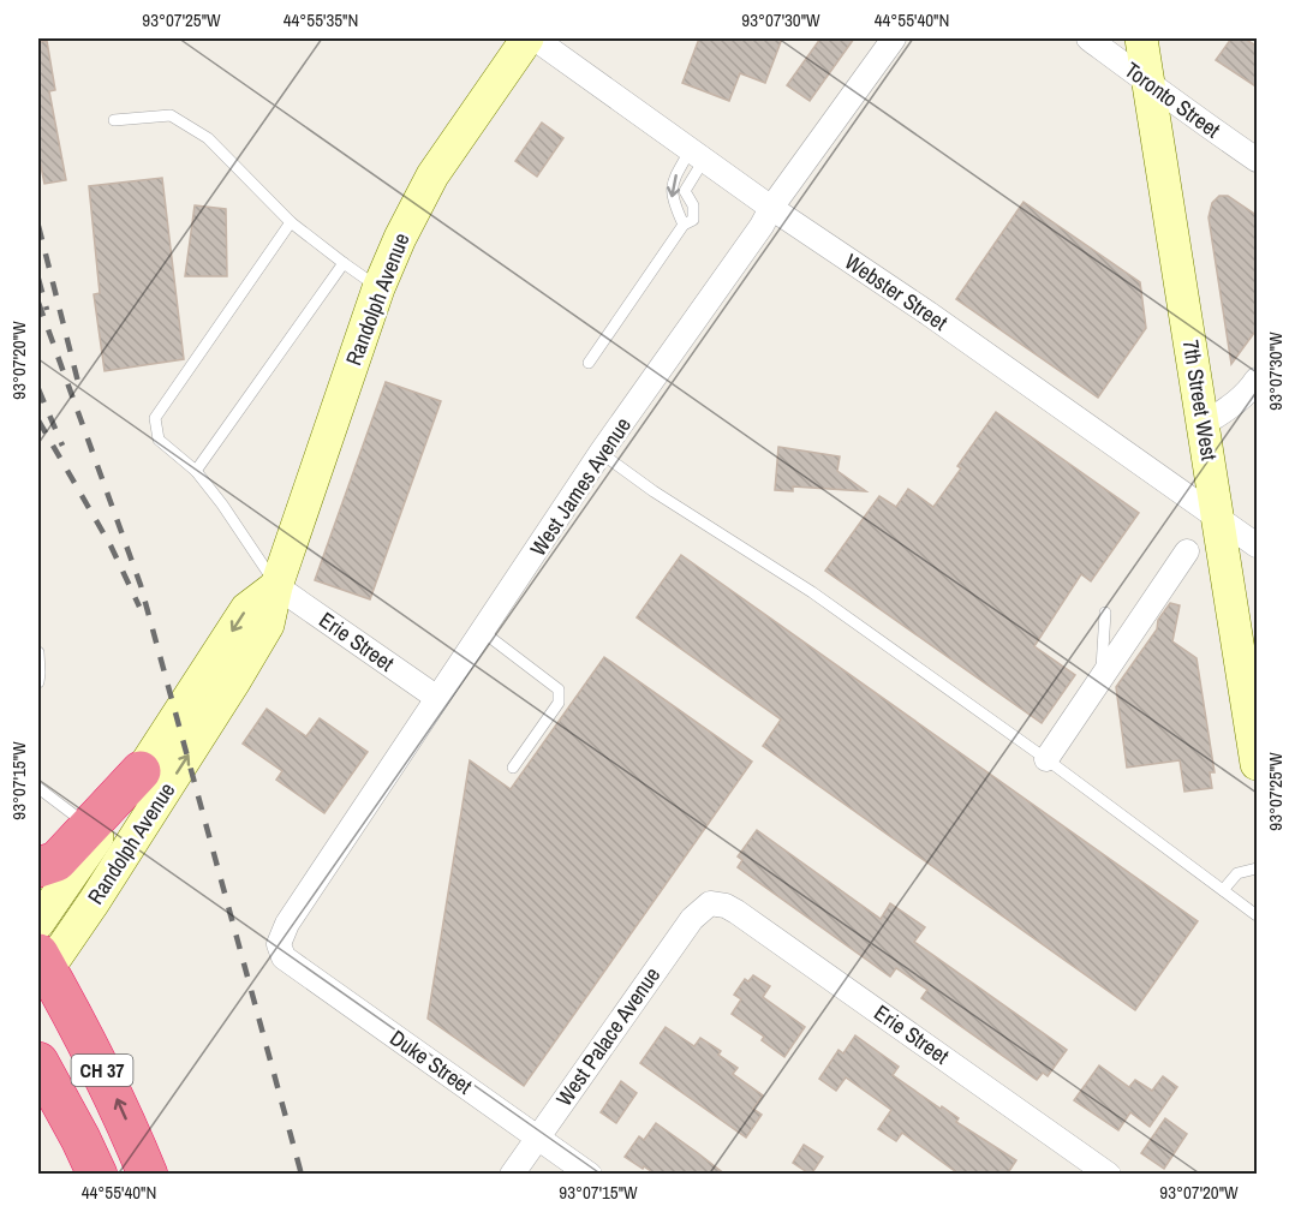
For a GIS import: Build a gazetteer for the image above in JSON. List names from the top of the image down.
{
  "streets": {
    "highway": ["CH 37"],
    "street": [
      "Toronto Street",
      "Webster Street",
      "Randolph Avenue",
      "7th Street West",
      "West James Avenue",
      "Erie Street",
      "West Palace Avenue",
      "Duke Street"
    ]
  },
  "crossings": [
    ["Toronto Street", "7th Street West"],
    ["Webster Street", "7th Street West"],
    ["Webster Street", "West James Avenue"],
    ["Randolph Avenue", "Erie Street"],
    ["Randolph Avenue", "CH 37"],
    ["West James Avenue", "Erie Street"],
    ["West James Avenue", "Duke Street"],
    ["Erie Street", "West Palace Avenue"],
    ["West Palace Avenue", "Duke Street"]
  ],
  "coordinates": [
    "93°07'25\"W",
    "44°55'35\"N",
    "93°07'30\"W",
    "44°55'40\"N",
    "93°07'20\"W",
    "93°07'15\"W"
  ]
}
